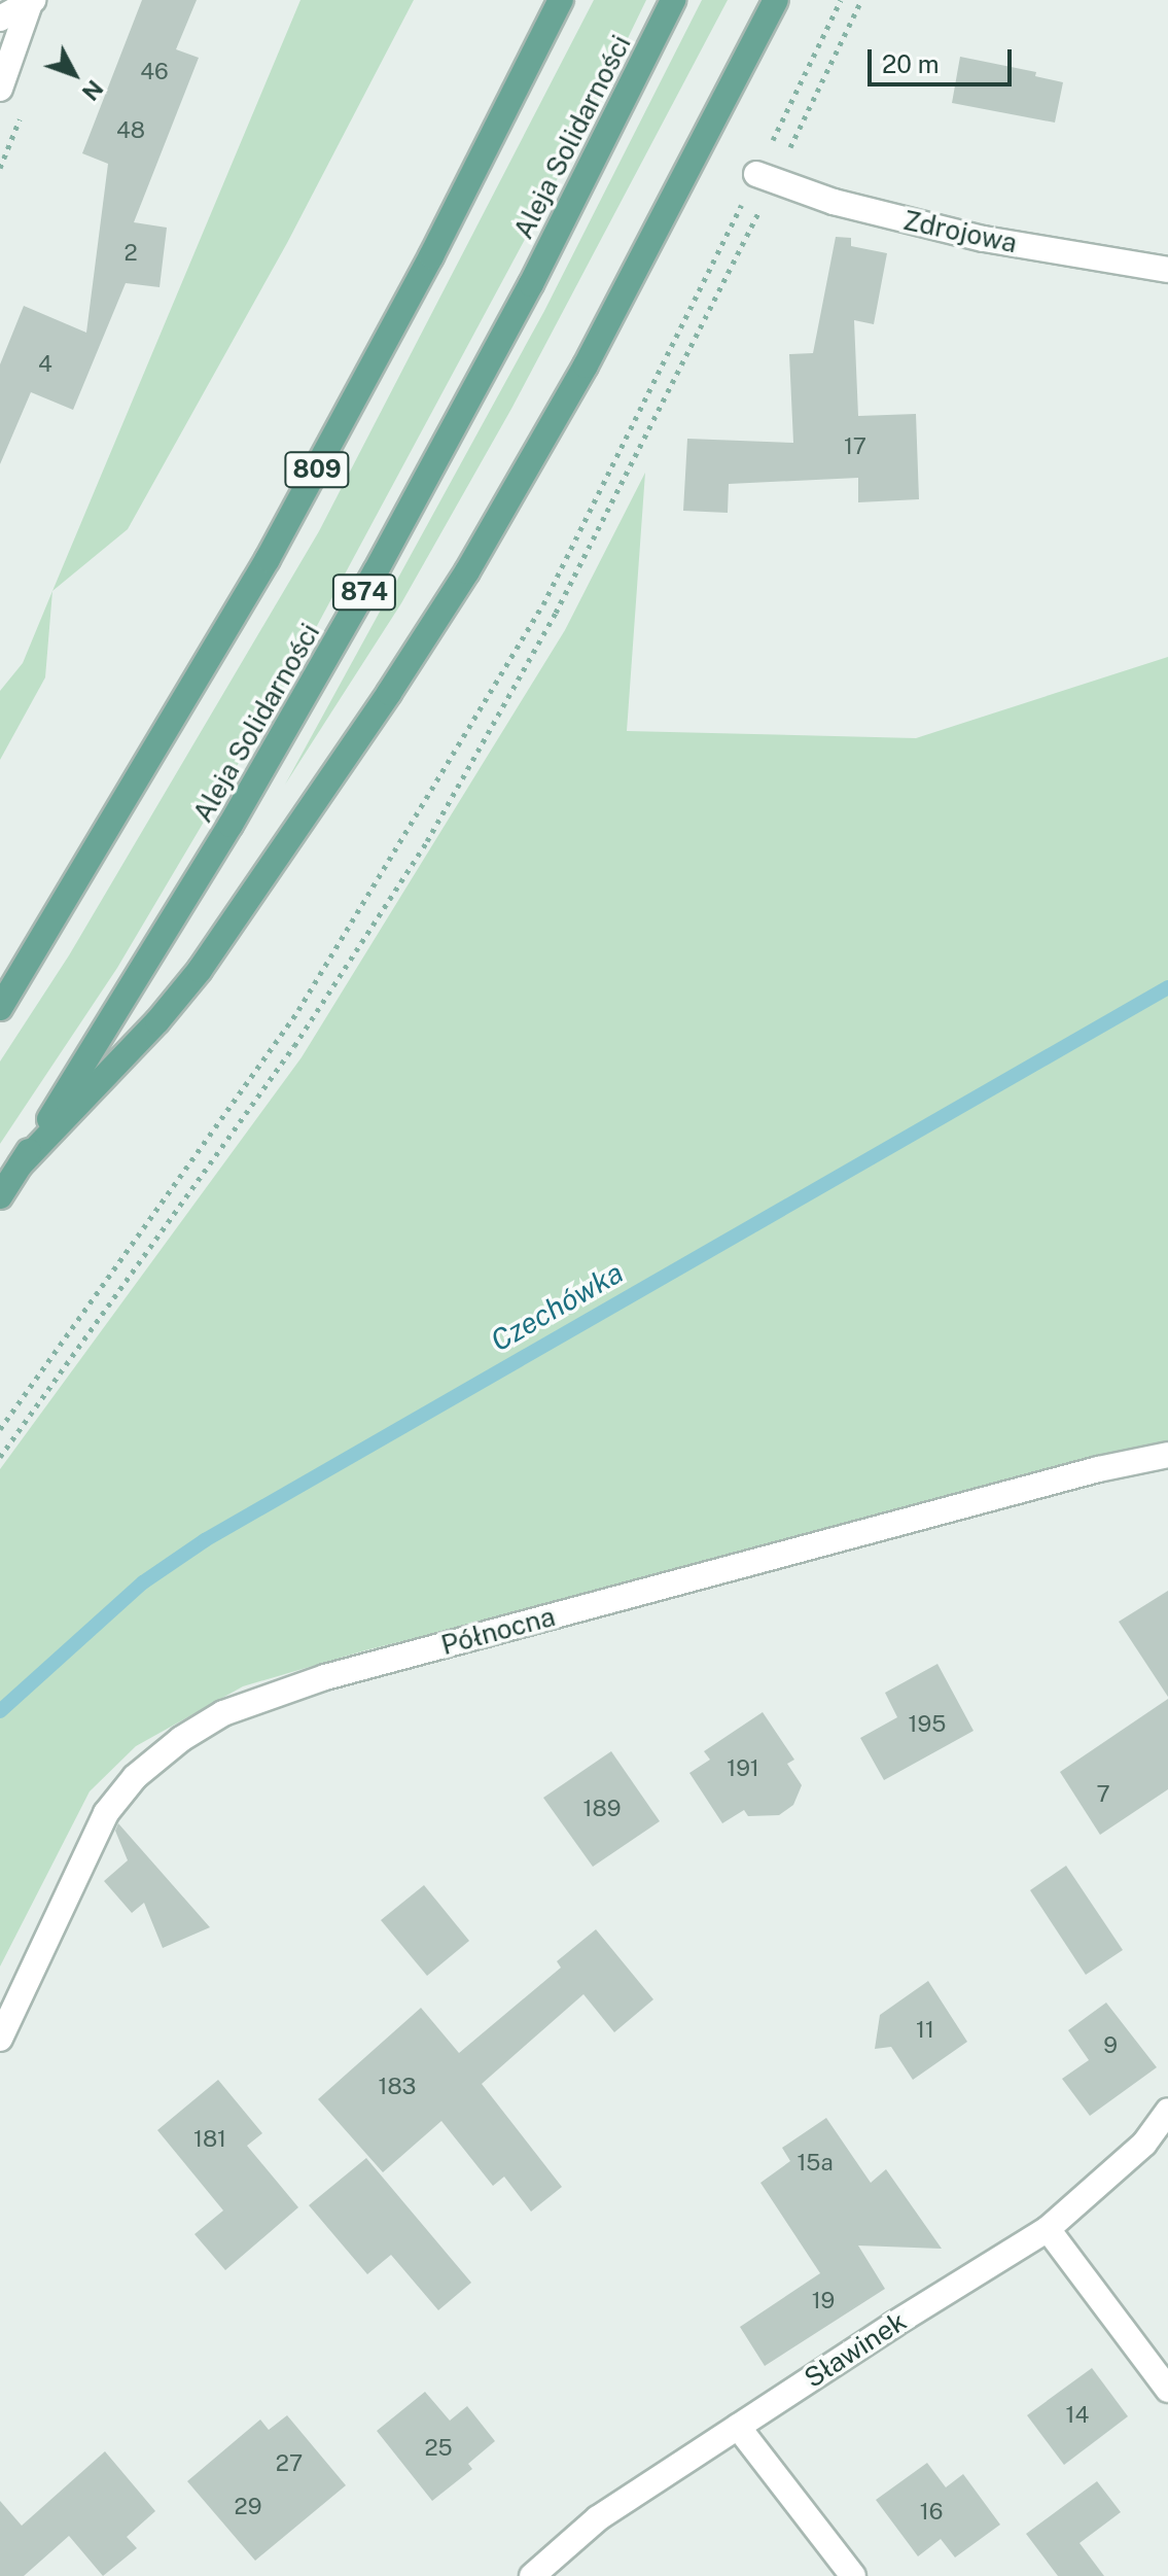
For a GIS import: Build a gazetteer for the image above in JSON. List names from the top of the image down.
{
  "streets": {
    "main road": ["Aleja Solidarności", "809", "874"],
    "street": ["Zdrojowa", "Północna", "Sławinek"]
  },
  "water": ["Czechówka"],
  "house_numbers": [
    "46",
    "48",
    "2",
    "4",
    "17",
    "195",
    "191",
    "7",
    "189",
    "11",
    "9",
    "183",
    "181",
    "15a",
    "19",
    "14",
    "25",
    "27",
    "29",
    "16"
  ],
  "scale_bar": "20 m",
  "north": "bottom right"
}
